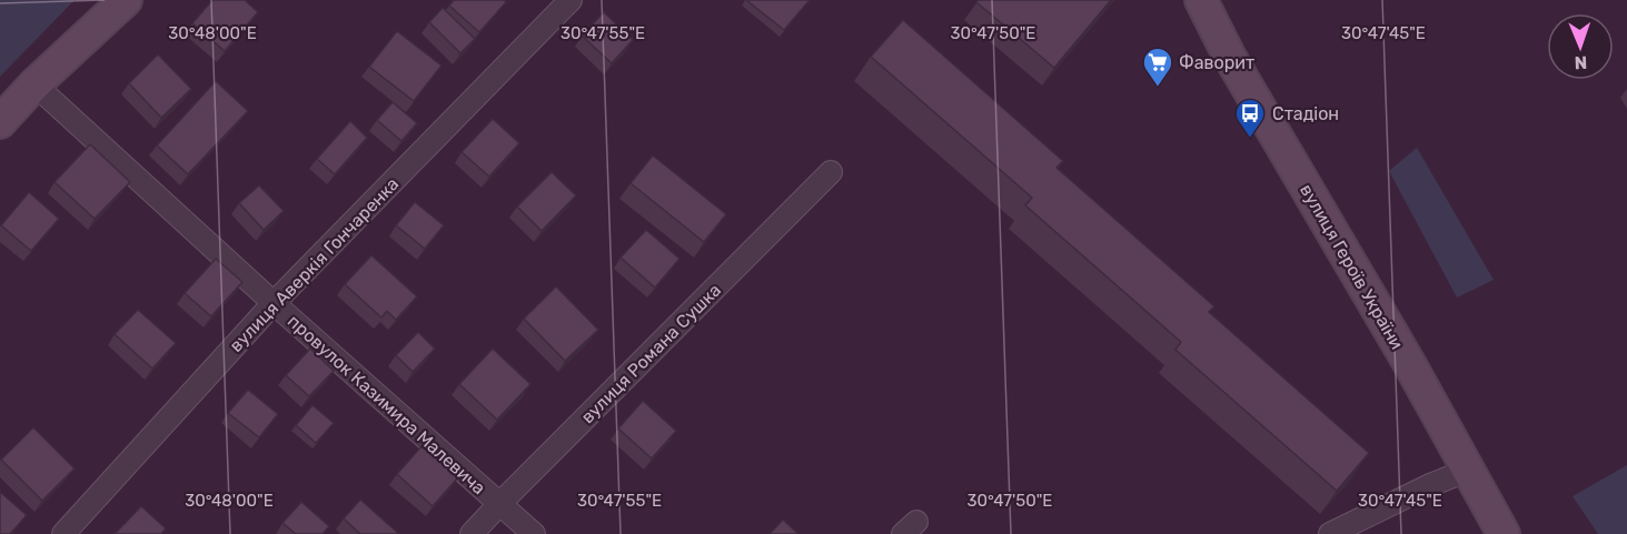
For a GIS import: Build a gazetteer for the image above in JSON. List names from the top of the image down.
{
  "streets": {
    "main road": ["вулиця Героїв України"],
    "street": ["вулиця Аверкія Гончаренка", "вулиця Романа Сушка", "провулок Казимира Малевича"]
  },
  "crossings": [
    ["вулиця Аверкія Гончаренка", "провулок Казимира Малевича"],
    ["вулиця Романа Сушка", "провулок Казимира Малевича"]
  ],
  "places": {
    "supermarket": ["Фаворит"],
    "bus stop": ["Стадіон"]
  },
  "north": "bottom",
  "coordinates": [
    "30°48'00\"E",
    "30°47'55\"E",
    "30°47'50\"E",
    "30°47'45\"E"
  ]
}
